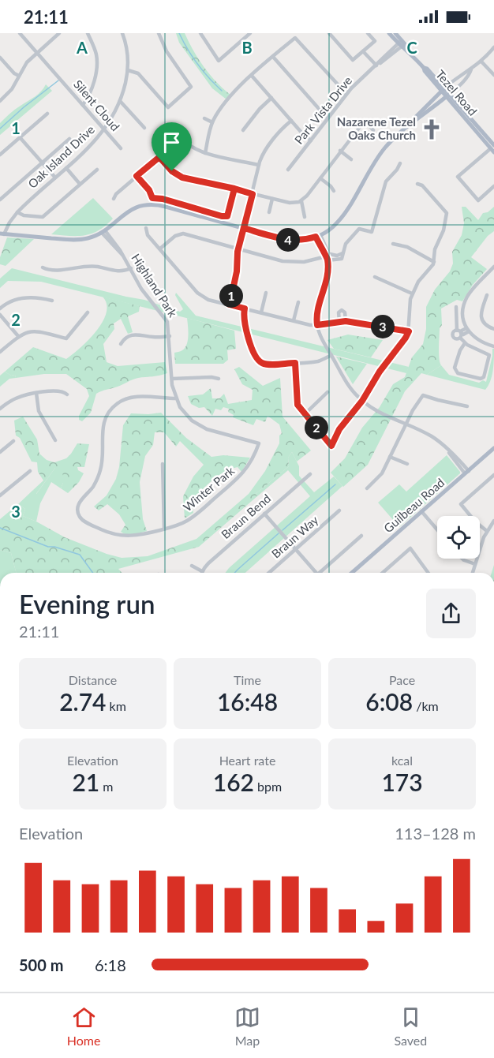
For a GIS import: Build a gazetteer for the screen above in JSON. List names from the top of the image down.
{
  "streets": {
    "main road": ["Tezel Road", "Guilbeau Road"],
    "street": [
      "Silent Cloud",
      "Park Vista Drive",
      "Oak Island Drive",
      "Highland Park",
      "Winter Park",
      "Braun Bend",
      "Braun Way"
    ]
  },
  "crossings": [
    ["Tezel Road", "Park Vista Drive"],
    ["Silent Cloud", "Oak Island Drive"],
    ["Highland Park", "Winter Park"]
  ],
  "places": {
    "church": ["Nazarene Tezel Oaks Church"]
  },
  "page": {
    "status": "21:11",
    "pins": [
      "4",
      "1",
      "3",
      "2"
    ],
    "heading": ["Evening run", "21:11"],
    "stats": [
      ["Distance", "2.74 km"],
      ["Time", "16:48"],
      ["Pace", "6:08 /km"],
      ["Elevation", "21 m"],
      ["Heart rate", "162 bpm"],
      ["kcal", "173"]
    ],
    "chart": ["Elevation", "113–128 m"],
    "list": [
      {
        "name": "500 m",
        "note": "6:18"
      }
    ],
    "tabs": ["Home", "Map", "Saved"]
  },
  "grid": {
    "columns": ["A", "B", "C"],
    "rows": ["1", "2", "3"]
  }
}
